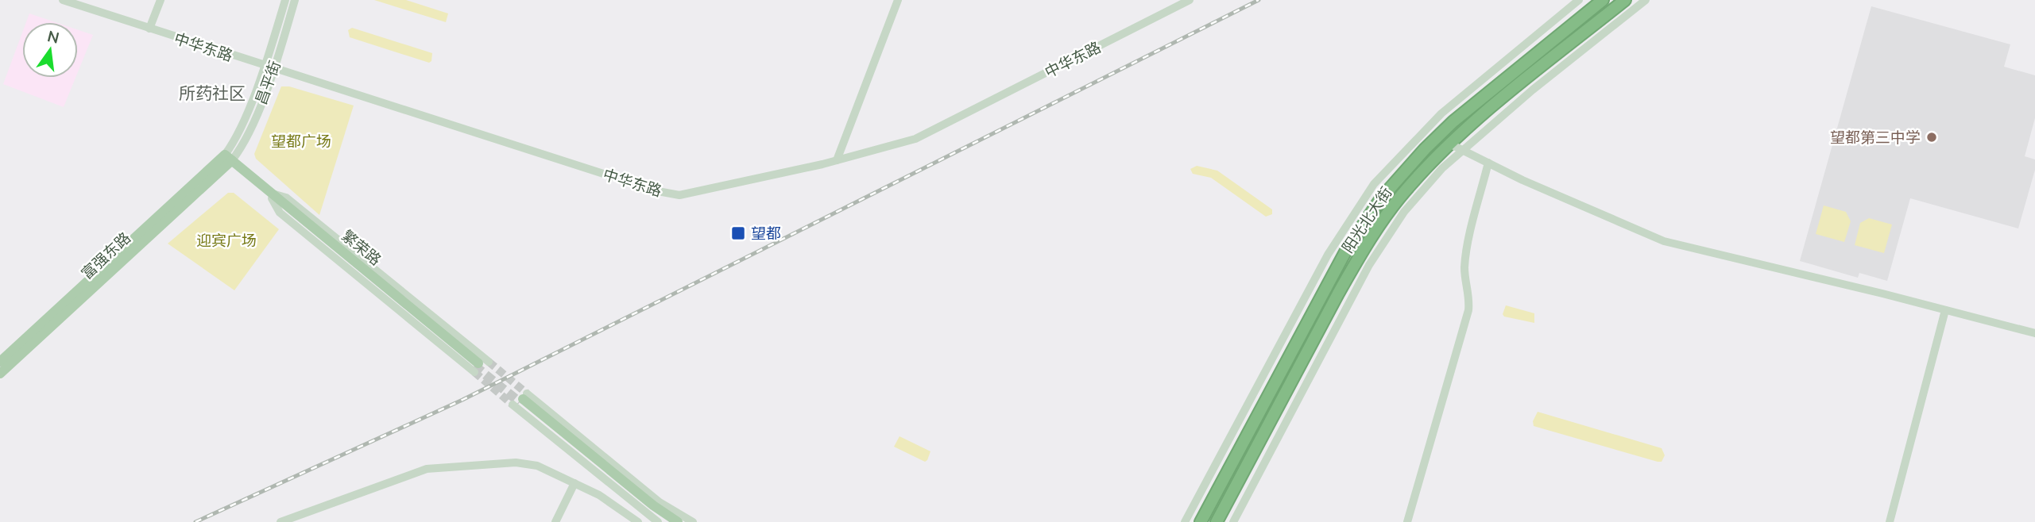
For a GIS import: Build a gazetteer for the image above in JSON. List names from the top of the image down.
{
  "streets": {
    "highway": ["阳光北大街"],
    "main road": ["繁荣路", "富强东路"],
    "street": ["中华东路", "昌平街"]
  },
  "crossings": [
    ["中华东路", "昌平街"],
    ["昌平街", "繁荣路"],
    ["昌平街", "富强东路"],
    ["繁荣路", "富强东路"]
  ],
  "districts": ["所药社区"],
  "parks": ["望都广场", "迎宾广场"],
  "places": {
    "other": ["望都第三中学"],
    "transit": ["望都"]
  },
  "north": "top"
}
